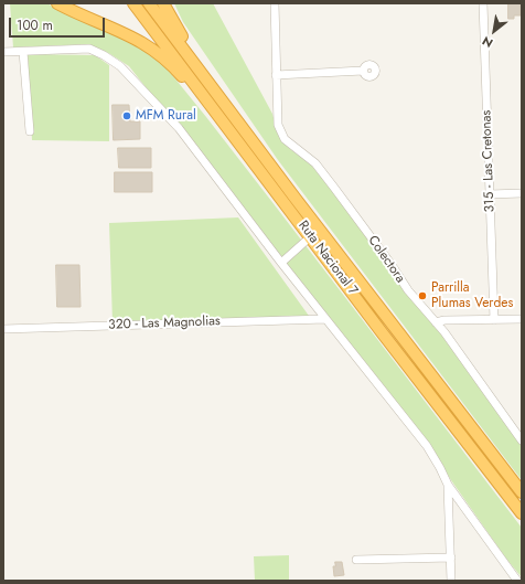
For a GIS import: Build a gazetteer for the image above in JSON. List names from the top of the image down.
{
  "streets": {
    "highway": ["Ruta Nacional 7"],
    "street": ["315 - Las Cretonas", "Colectora", "320 - Las Magnolias"]
  },
  "places": ["MFM Rural", "Parrilla Plumas Verdes"],
  "scale_bar": "100 m",
  "north": "bottom left"
}
